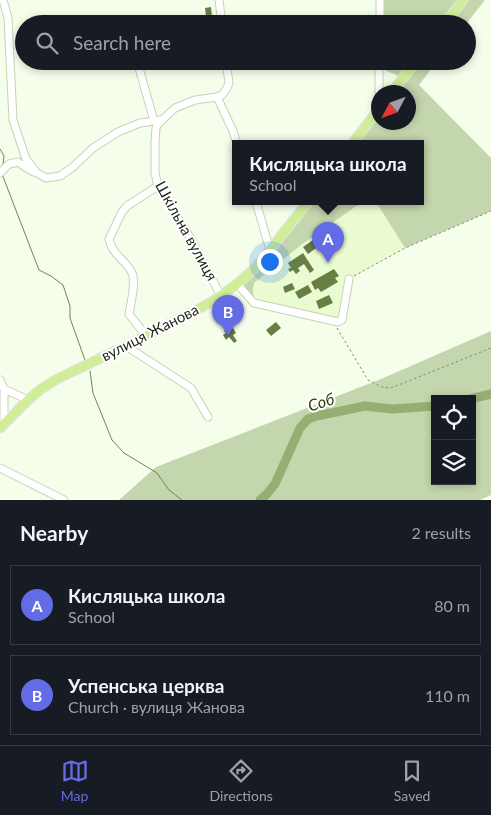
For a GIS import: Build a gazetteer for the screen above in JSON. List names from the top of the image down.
{
  "streets": {
    "main road": ["вулиця Жанова"],
    "street": ["Шкільна вулиця"]
  },
  "crossings": [
    ["Шкільна вулиця", "вулиця Жанова"]
  ],
  "water": ["Соб"],
  "north": "bottom left",
  "page": {
    "search": "Search here",
    "popup": ["Кисляцька школа", "School"],
    "pins": ["A", "B"],
    "heading": ["Nearby", "2 results"],
    "list": [
      {
        "mark": "A",
        "name": "Кисляцька школа",
        "note": "School",
        "value": "80 m"
      },
      {
        "mark": "B",
        "name": "Успенська церква",
        "note": "Church · вулиця Жанова",
        "value": "110 m"
      }
    ],
    "nav": ["Map", "Directions", "Saved"]
  }
}
